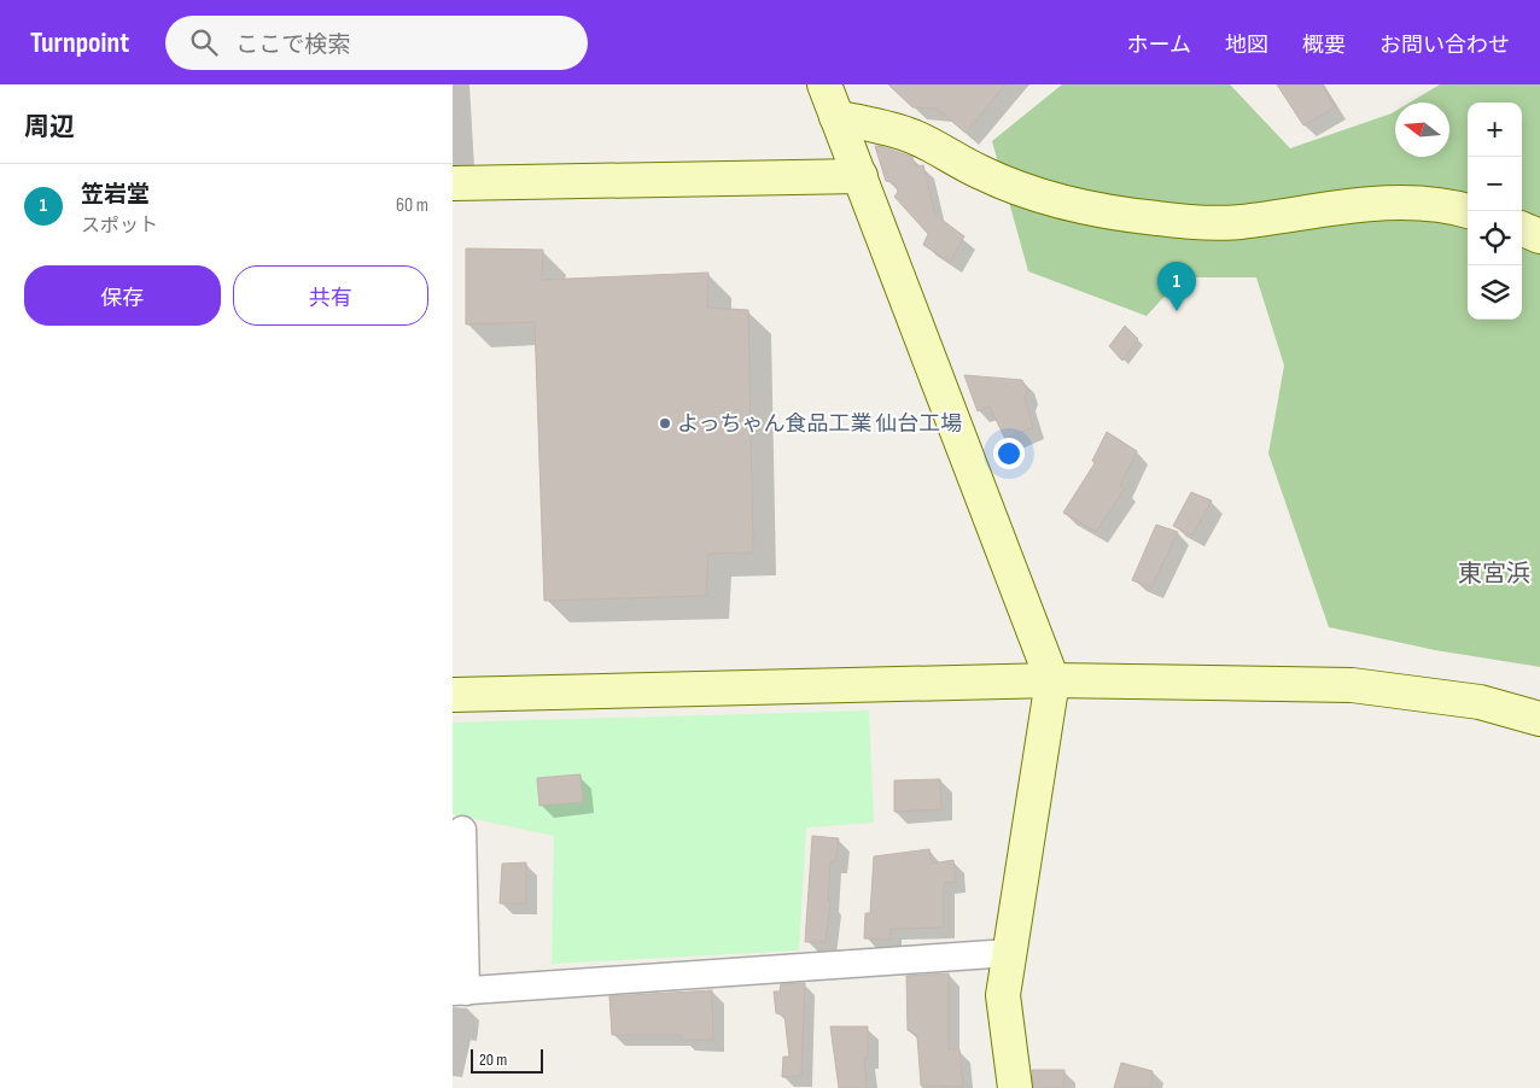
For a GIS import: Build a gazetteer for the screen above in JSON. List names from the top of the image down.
{
  "districts": ["東宮浜"],
  "places": ["よっちゃん食品工業 仙台工場"],
  "scale_bar": "20 m",
  "north": "left",
  "page": {
    "header": "Turnpoint",
    "search": "ここで検索",
    "nav": [
      "ホーム",
      "地図",
      "概要",
      "お問い合わせ"
    ],
    "heading": "周辺",
    "map_buttons": ["+", "−"],
    "list": [
      {
        "mark": "1",
        "name": "笠岩堂",
        "note": "スポット",
        "value": "60 m"
      }
    ],
    "buttons": ["保存", "共有"],
    "pins": "1",
    "scale": "20 m"
  }
}
